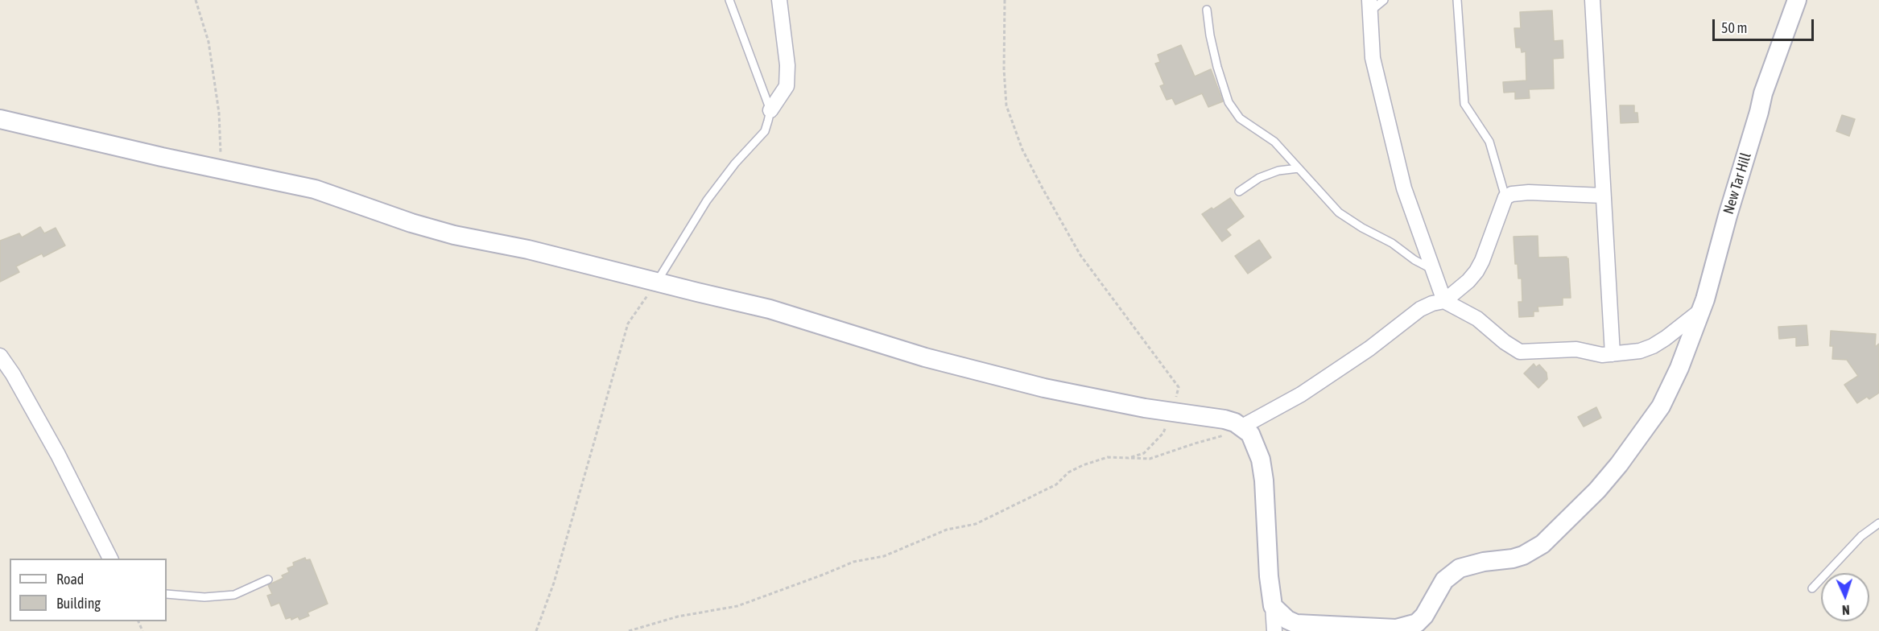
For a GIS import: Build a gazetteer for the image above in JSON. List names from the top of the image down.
{
  "streets": {
    "street": ["New Tar Hill"]
  },
  "legend": ["Road", "Building"],
  "scale_bar": "50 m",
  "north": "bottom"
}
